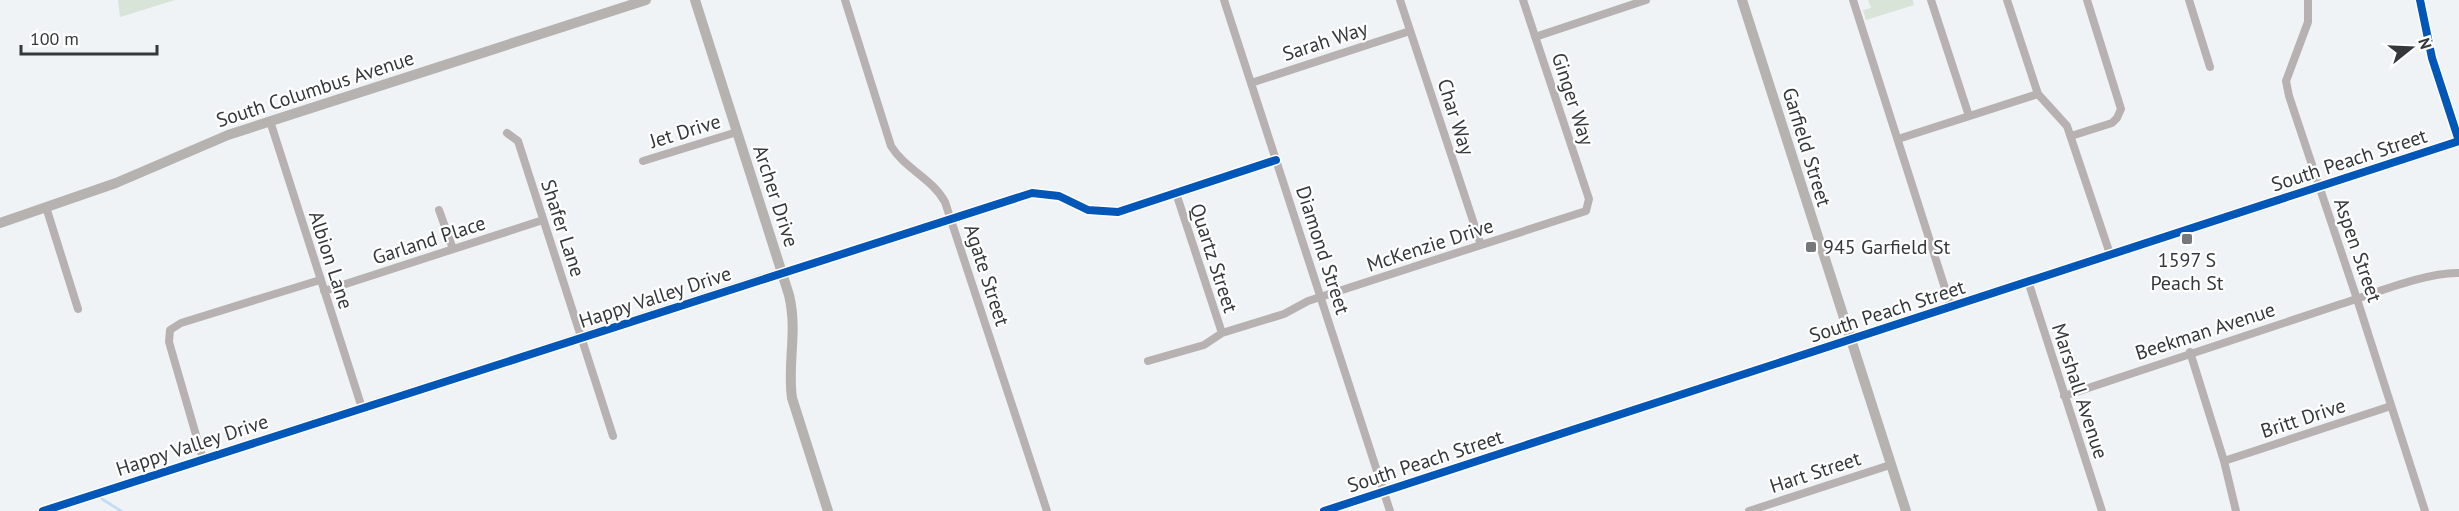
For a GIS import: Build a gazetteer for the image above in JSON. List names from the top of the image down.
{
  "streets": {
    "street": [
      "Sarah Way",
      "South Columbus Avenue",
      "Ginger Way",
      "Char Way",
      "Jet Drive",
      "Garfield Street",
      "South Peach Street",
      "Archer Drive",
      "Shafer Lane",
      "Garland Place",
      "McKenzie Drive",
      "Diamond Street",
      "Aspen Street",
      "Quartz Street",
      "Albion Lane",
      "Agate Street",
      "Happy Valley Drive",
      "Beekman Avenue",
      "Marshall Avenue",
      "Britt Drive",
      "Hart Street"
    ]
  },
  "crossings": [
    ["Sarah Way", "Char Way"],
    ["Sarah Way", "Diamond Street"],
    ["South Columbus Avenue", "Albion Lane"],
    ["Ginger Way", "McKenzie Drive"],
    ["Char Way", "McKenzie Drive"],
    ["Jet Drive", "Archer Drive"],
    ["Garfield Street", "South Peach Street"],
    ["Garfield Street", "Hart Street"],
    ["South Peach Street", "Diamond Street"],
    ["South Peach Street", "Aspen Street"],
    ["South Peach Street", "Marshall Avenue"],
    ["Archer Drive", "Happy Valley Drive"],
    ["Shafer Lane", "Garland Place"],
    ["Shafer Lane", "Happy Valley Drive"],
    ["Garland Place", "Albion Lane"],
    ["McKenzie Drive", "Diamond Street"],
    ["McKenzie Drive", "Quartz Street"],
    ["Diamond Street", "Happy Valley Drive"],
    ["Aspen Street", "Beekman Avenue"],
    ["Aspen Street", "Britt Drive"],
    ["Quartz Street", "Happy Valley Drive"],
    ["Albion Lane", "Happy Valley Drive"],
    ["Agate Street", "Happy Valley Drive"],
    ["Beekman Avenue", "Marshall Avenue"]
  ],
  "places": {
    "transit": ["1597 S Peach St", "945 Garfield St"]
  },
  "scale_bar": "100 m",
  "north": "right"
}
